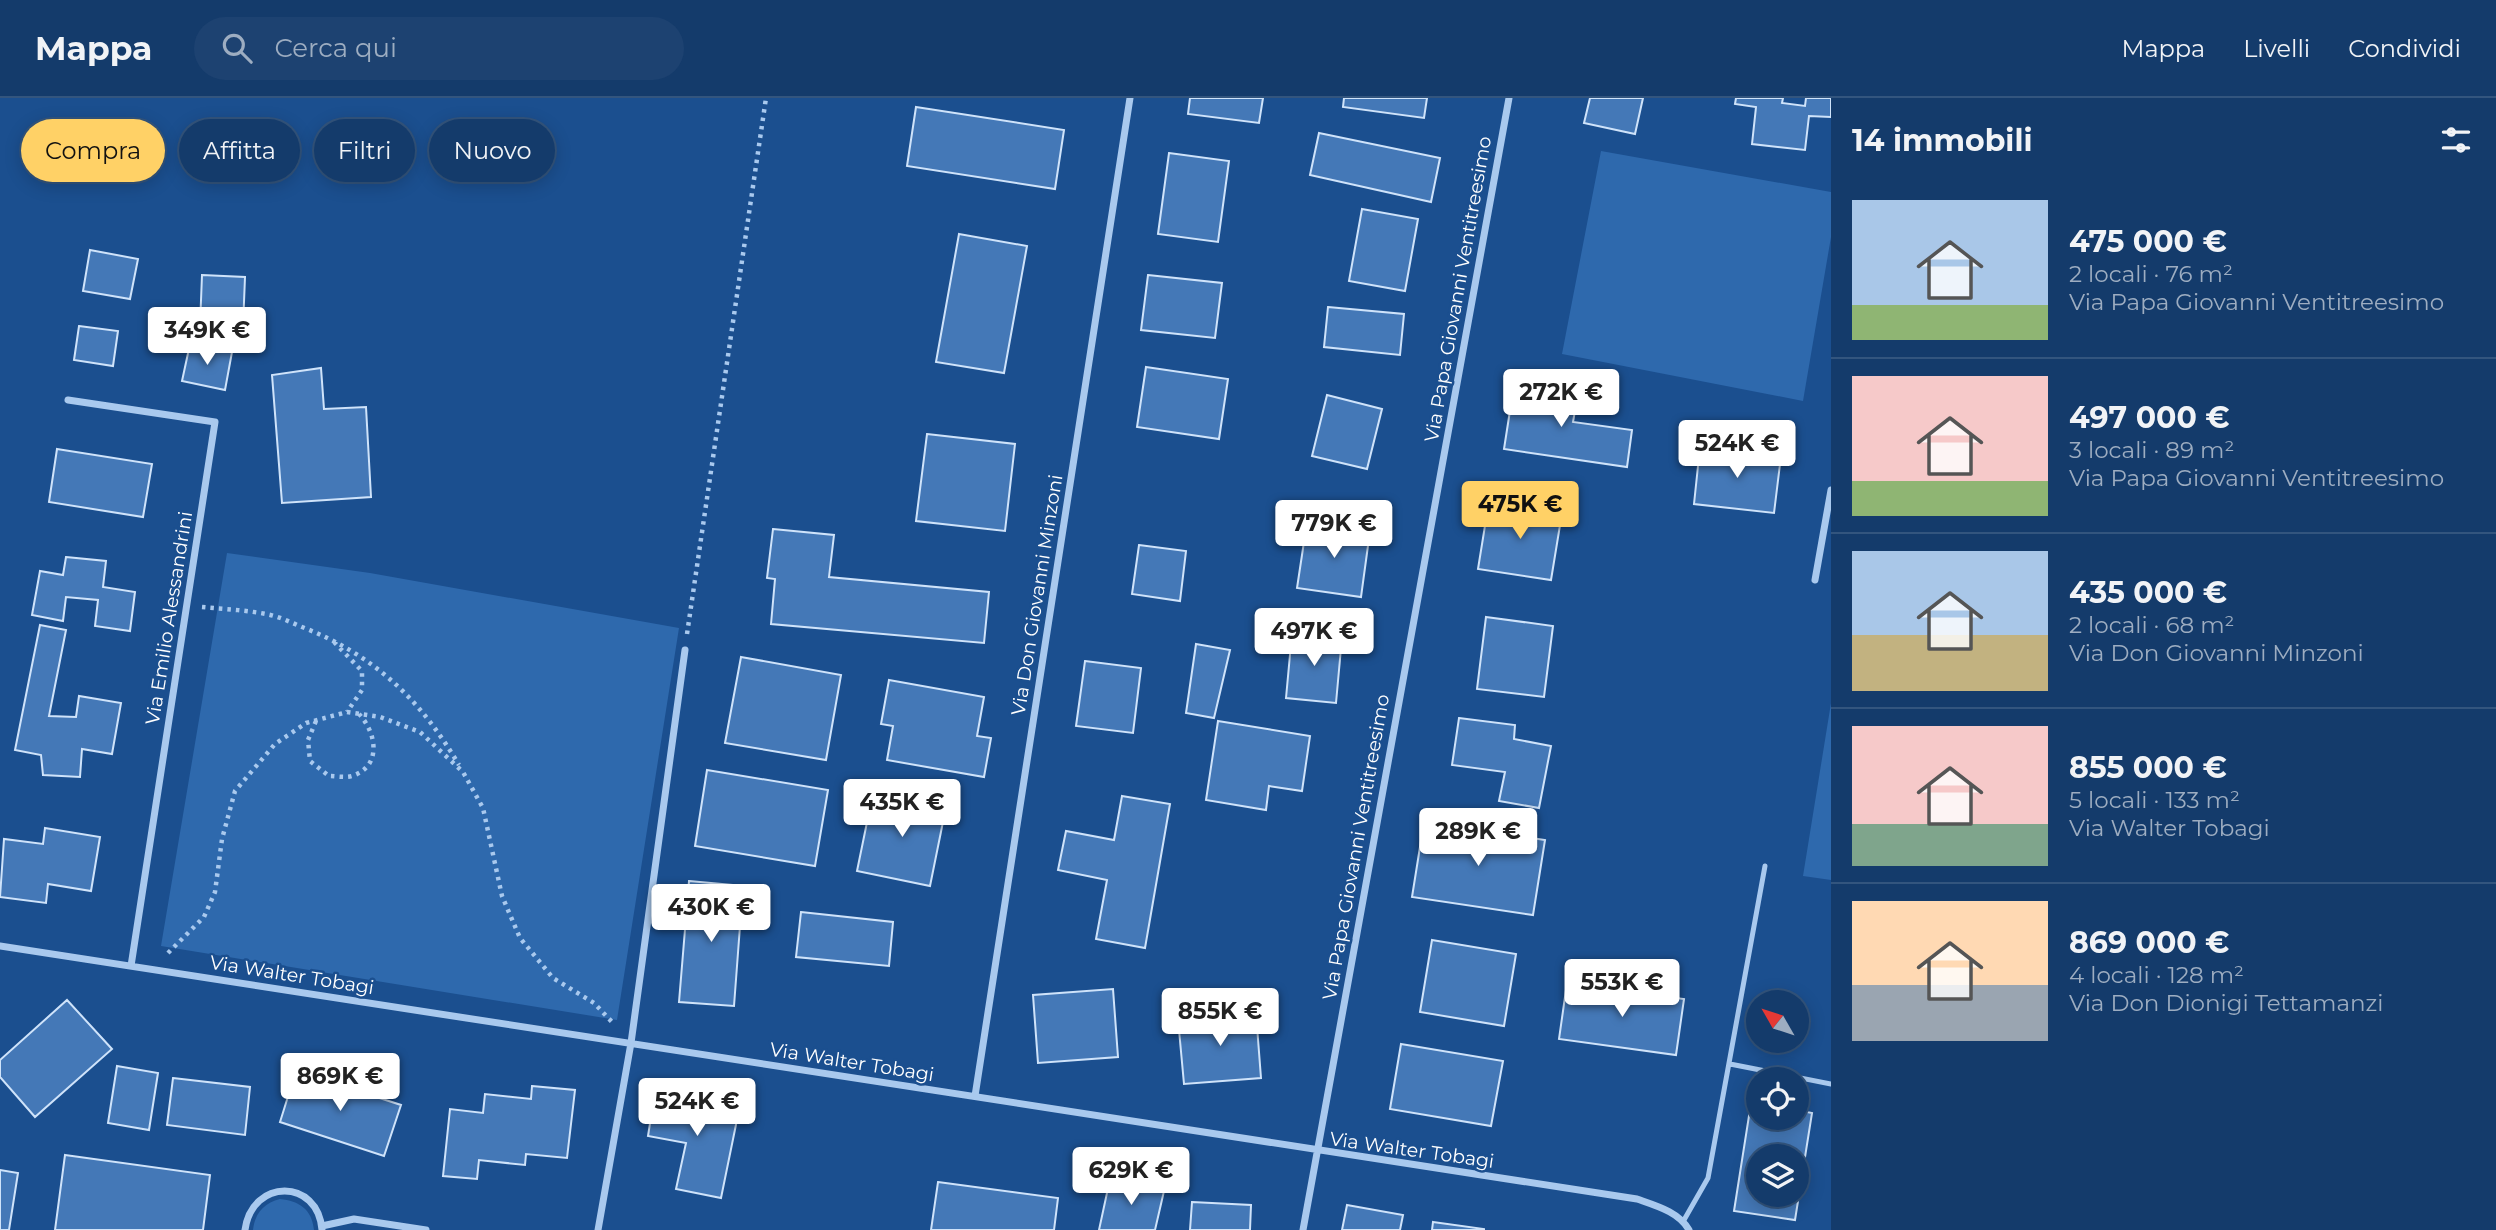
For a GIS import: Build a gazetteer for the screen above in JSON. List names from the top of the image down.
{
  "streets": {
    "street": [
      "Via Papa Giovanni Ventitreesimo",
      "Via Don Giovanni Minzoni",
      "Via Emilio Alessandrini",
      "Via Walter Tobagi"
    ]
  },
  "crossings": [
    ["Via Papa Giovanni Ventitreesimo", "Via Walter Tobagi"],
    ["Via Don Giovanni Minzoni", "Via Walter Tobagi"],
    ["Via Emilio Alessandrini", "Via Walter Tobagi"]
  ],
  "north": "top left",
  "page": {
    "header": "Mappa",
    "search": "Cerca qui",
    "nav": ["Mappa", "Livelli", "Condividi"],
    "heading": "14 immobili",
    "chip": [
      "Compra",
      "Affitta",
      "Filtri",
      "Nuovo"
    ],
    "list": [
      {
        "name": "475 000 €",
        "note": "2 locali · 76 m² · Via Papa Giovanni Ventitreesimo"
      },
      {
        "name": "497 000 €",
        "note": "3 locali · 89 m² · Via Papa Giovanni Ventitreesimo"
      },
      {
        "name": "435 000 €",
        "note": "2 locali · 68 m² · Via Don Giovanni Minzoni"
      },
      {
        "name": "855 000 €",
        "note": "5 locali · 133 m² · Via Walter Tobagi"
      },
      {
        "name": "869 000 €",
        "note": "4 locali · 128 m² · Via Don Dionigi Tettamanzi"
      }
    ],
    "price": [
      "349K €",
      "272K €",
      "524K €",
      "475K €",
      "779K €",
      "497K €",
      "435K €",
      "289K €",
      "430K €",
      "553K €",
      "855K €",
      "869K €",
      "524K €",
      "629K €"
    ]
  }
}
